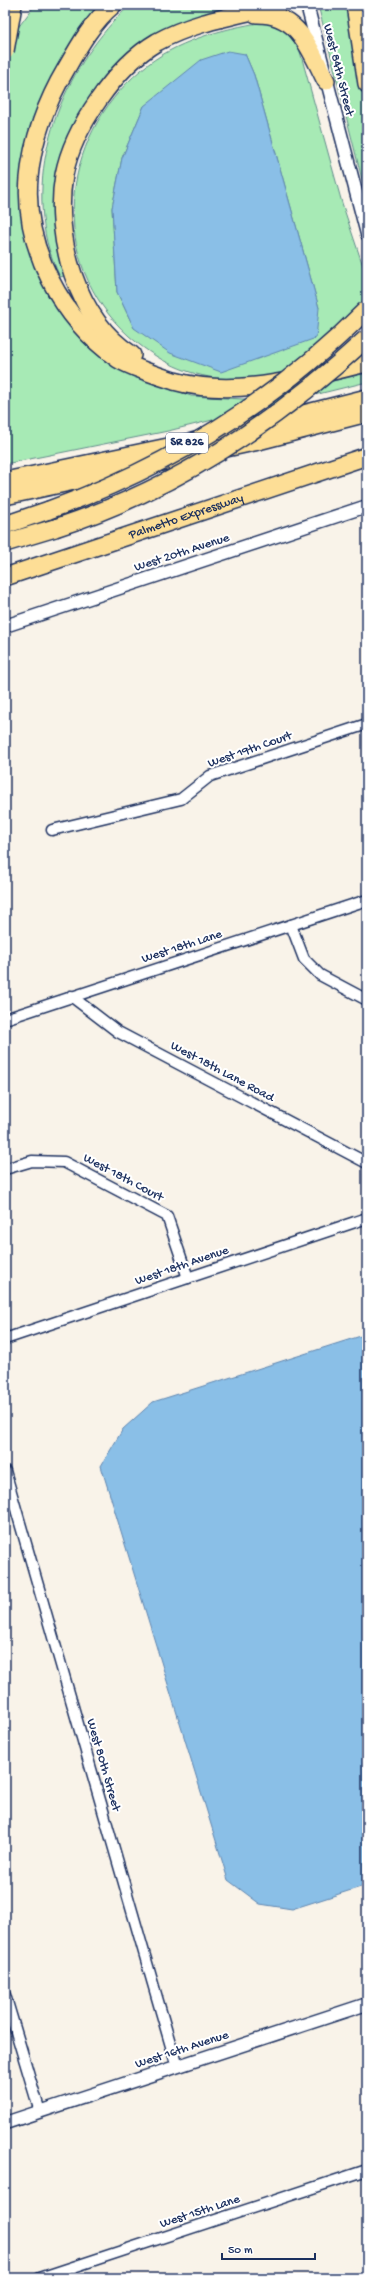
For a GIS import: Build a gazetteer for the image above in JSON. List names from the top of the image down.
{
  "streets": {
    "highway": ["SR 826", "Palmetto Expressway"],
    "street": [
      "West 84th Street",
      "West 20th Avenue",
      "West 19th Court",
      "West 18th Lane",
      "West 18th Lane Road",
      "West 18th Court",
      "West 18th Avenue",
      "West 80th Street",
      "West 16th Avenue",
      "West 15th Lane"
    ]
  },
  "crossings": [
    ["West 18th Lane", "West 18th Lane Road"],
    ["West 18th Court", "West 18th Avenue"],
    ["West 80th Street", "West 16th Avenue"]
  ],
  "scale_bar": "50 m"
}
